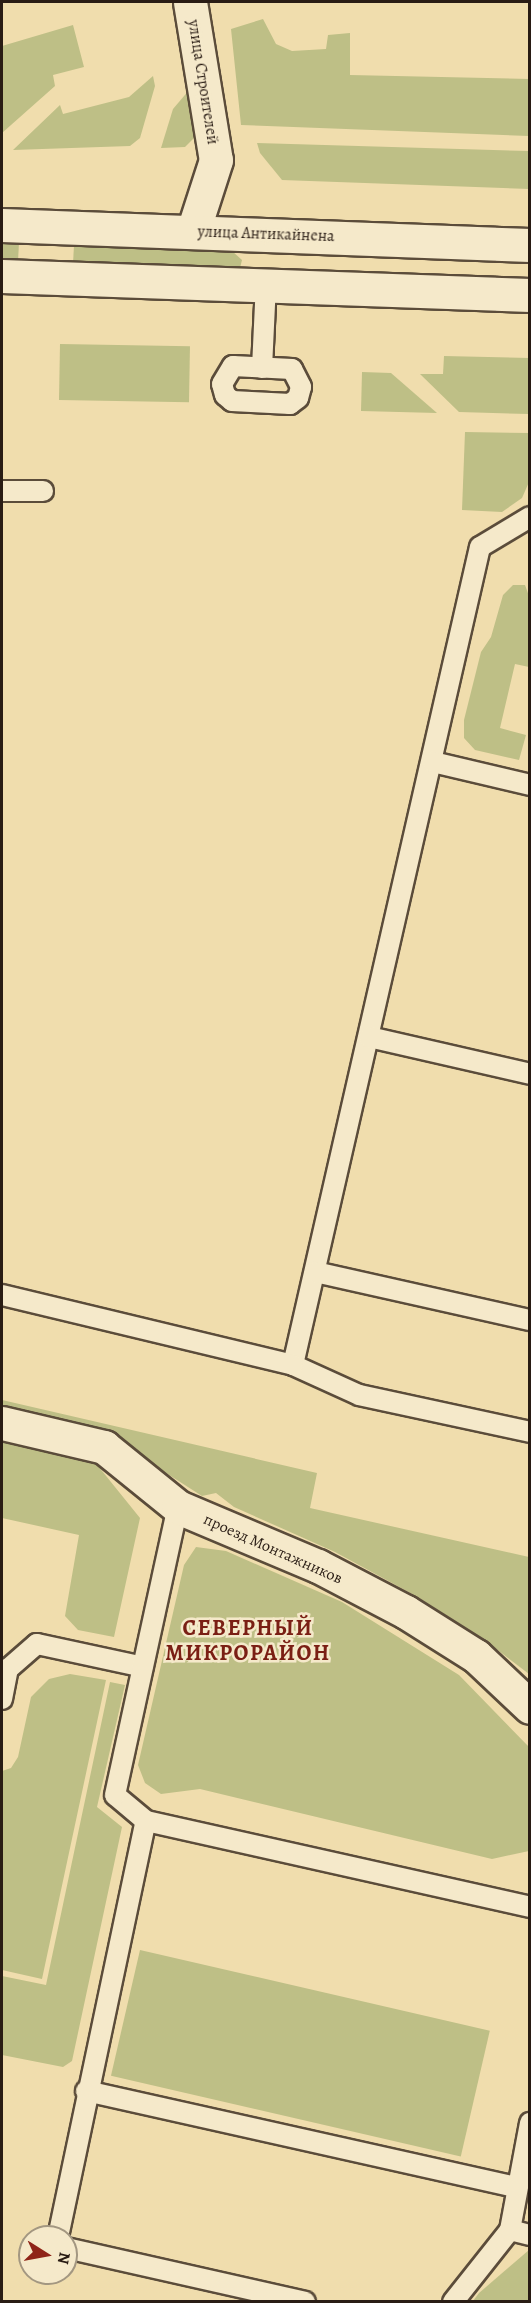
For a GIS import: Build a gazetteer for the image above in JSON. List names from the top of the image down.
{
  "streets": {
    "street": ["улица Строителей", "улица Антикайнена", "проезд Монтажников"]
  },
  "crossings": [
    ["улица Строителей", "улица Антикайнена"]
  ],
  "districts": ["СЕВЕРНЫЙ МИКРОРАЙОН"],
  "north": "right"
}
